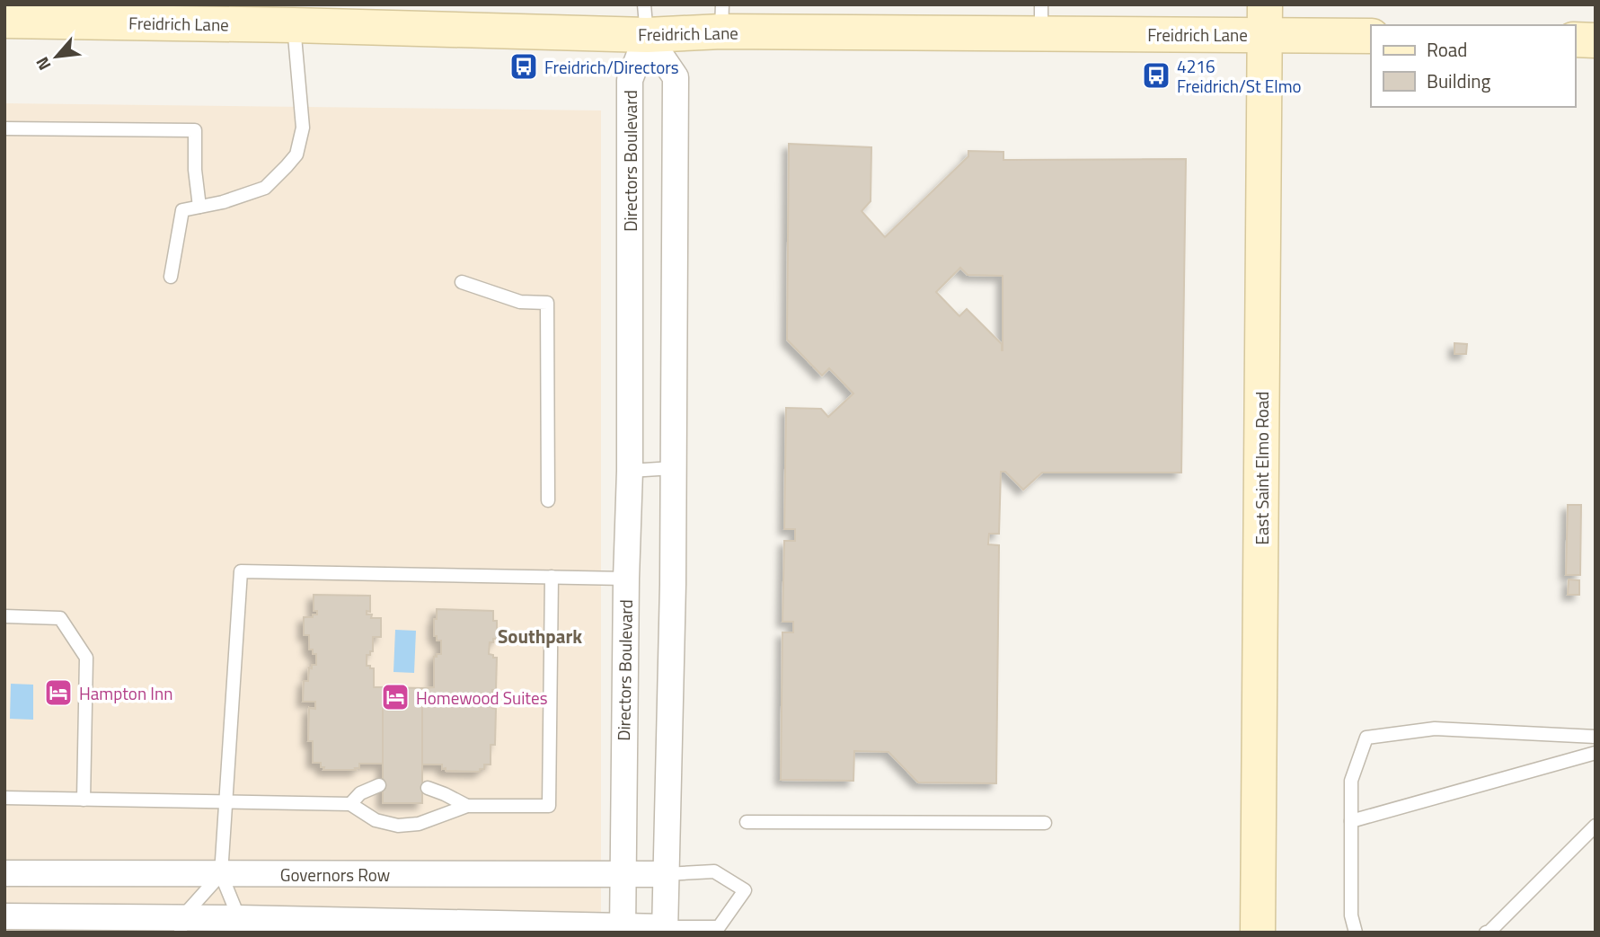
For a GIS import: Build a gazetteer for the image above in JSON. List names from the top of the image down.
{
  "streets": {
    "street": [
      "Freidrich Lane",
      "Directors Boulevard",
      "East Saint Elmo Road",
      "Governors Row"
    ]
  },
  "crossings": [
    ["Freidrich Lane", "Directors Boulevard"],
    ["Freidrich Lane", "East Saint Elmo Road"],
    ["Directors Boulevard", "Governors Row"]
  ],
  "districts": ["Southpark"],
  "places": {
    "bus stop": ["Freidrich/Directors", "4216 Freidrich/St Elmo"],
    "hotel": ["Hampton Inn", "Homewood Suites"]
  },
  "legend": ["Road", "Building"],
  "north": "bottom left"
}
